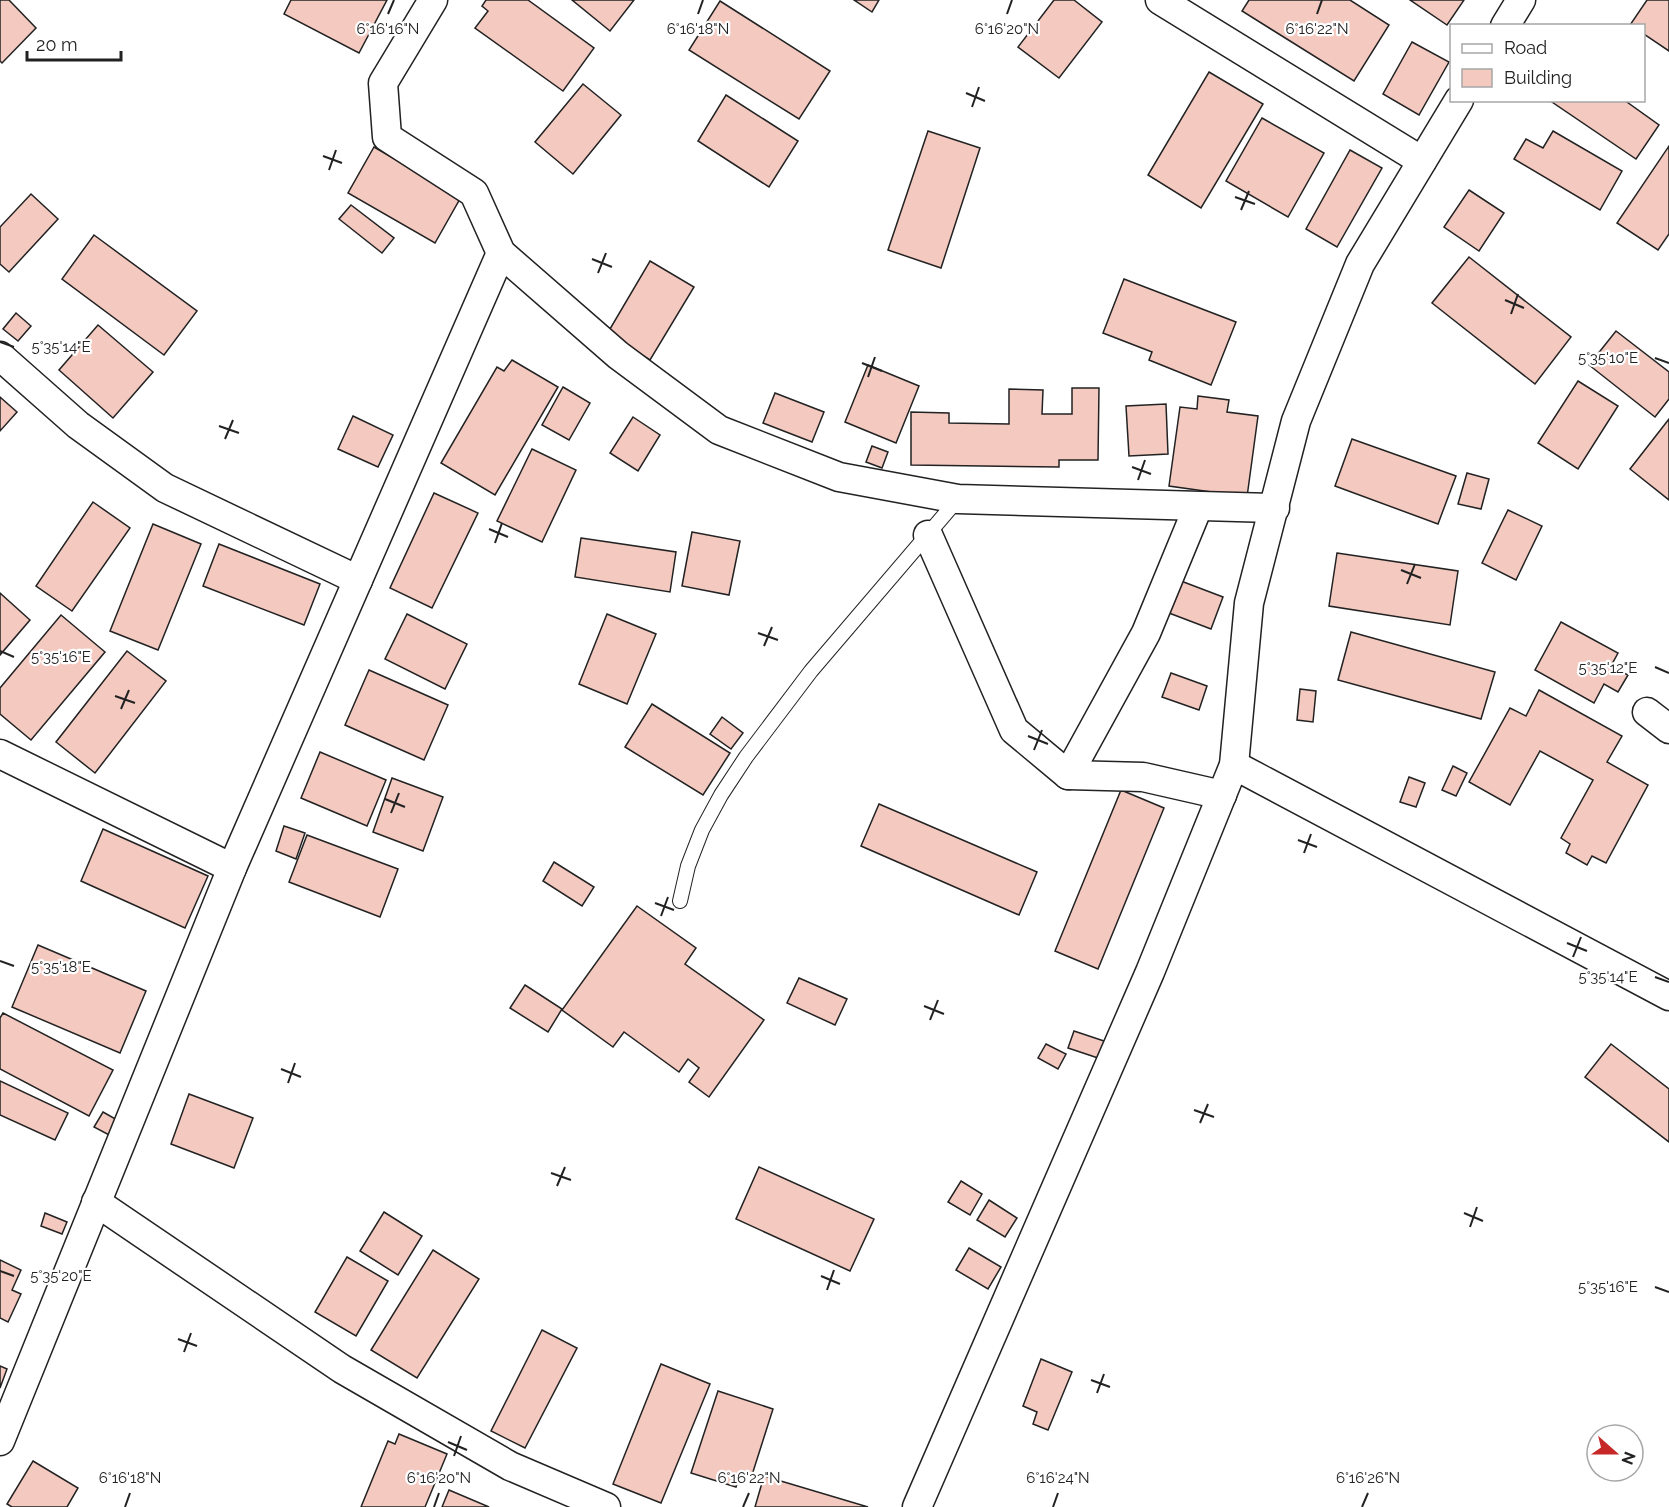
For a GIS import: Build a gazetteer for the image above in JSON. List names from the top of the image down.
{
  "legend": ["Road", "Building"],
  "scale_bar": "20 m",
  "north": "right",
  "coordinates": [
    "6°16'16\"N",
    "6°16'18\"N",
    "6°16'20\"N",
    "6°16'22\"N",
    "5°35'14\"E",
    "5°35'10\"E",
    "5°35'16\"E",
    "5°35'12\"E",
    "5°35'18\"E",
    "5°35'20\"E",
    "6°16'24\"N",
    "6°16'26\"N"
  ]
}
